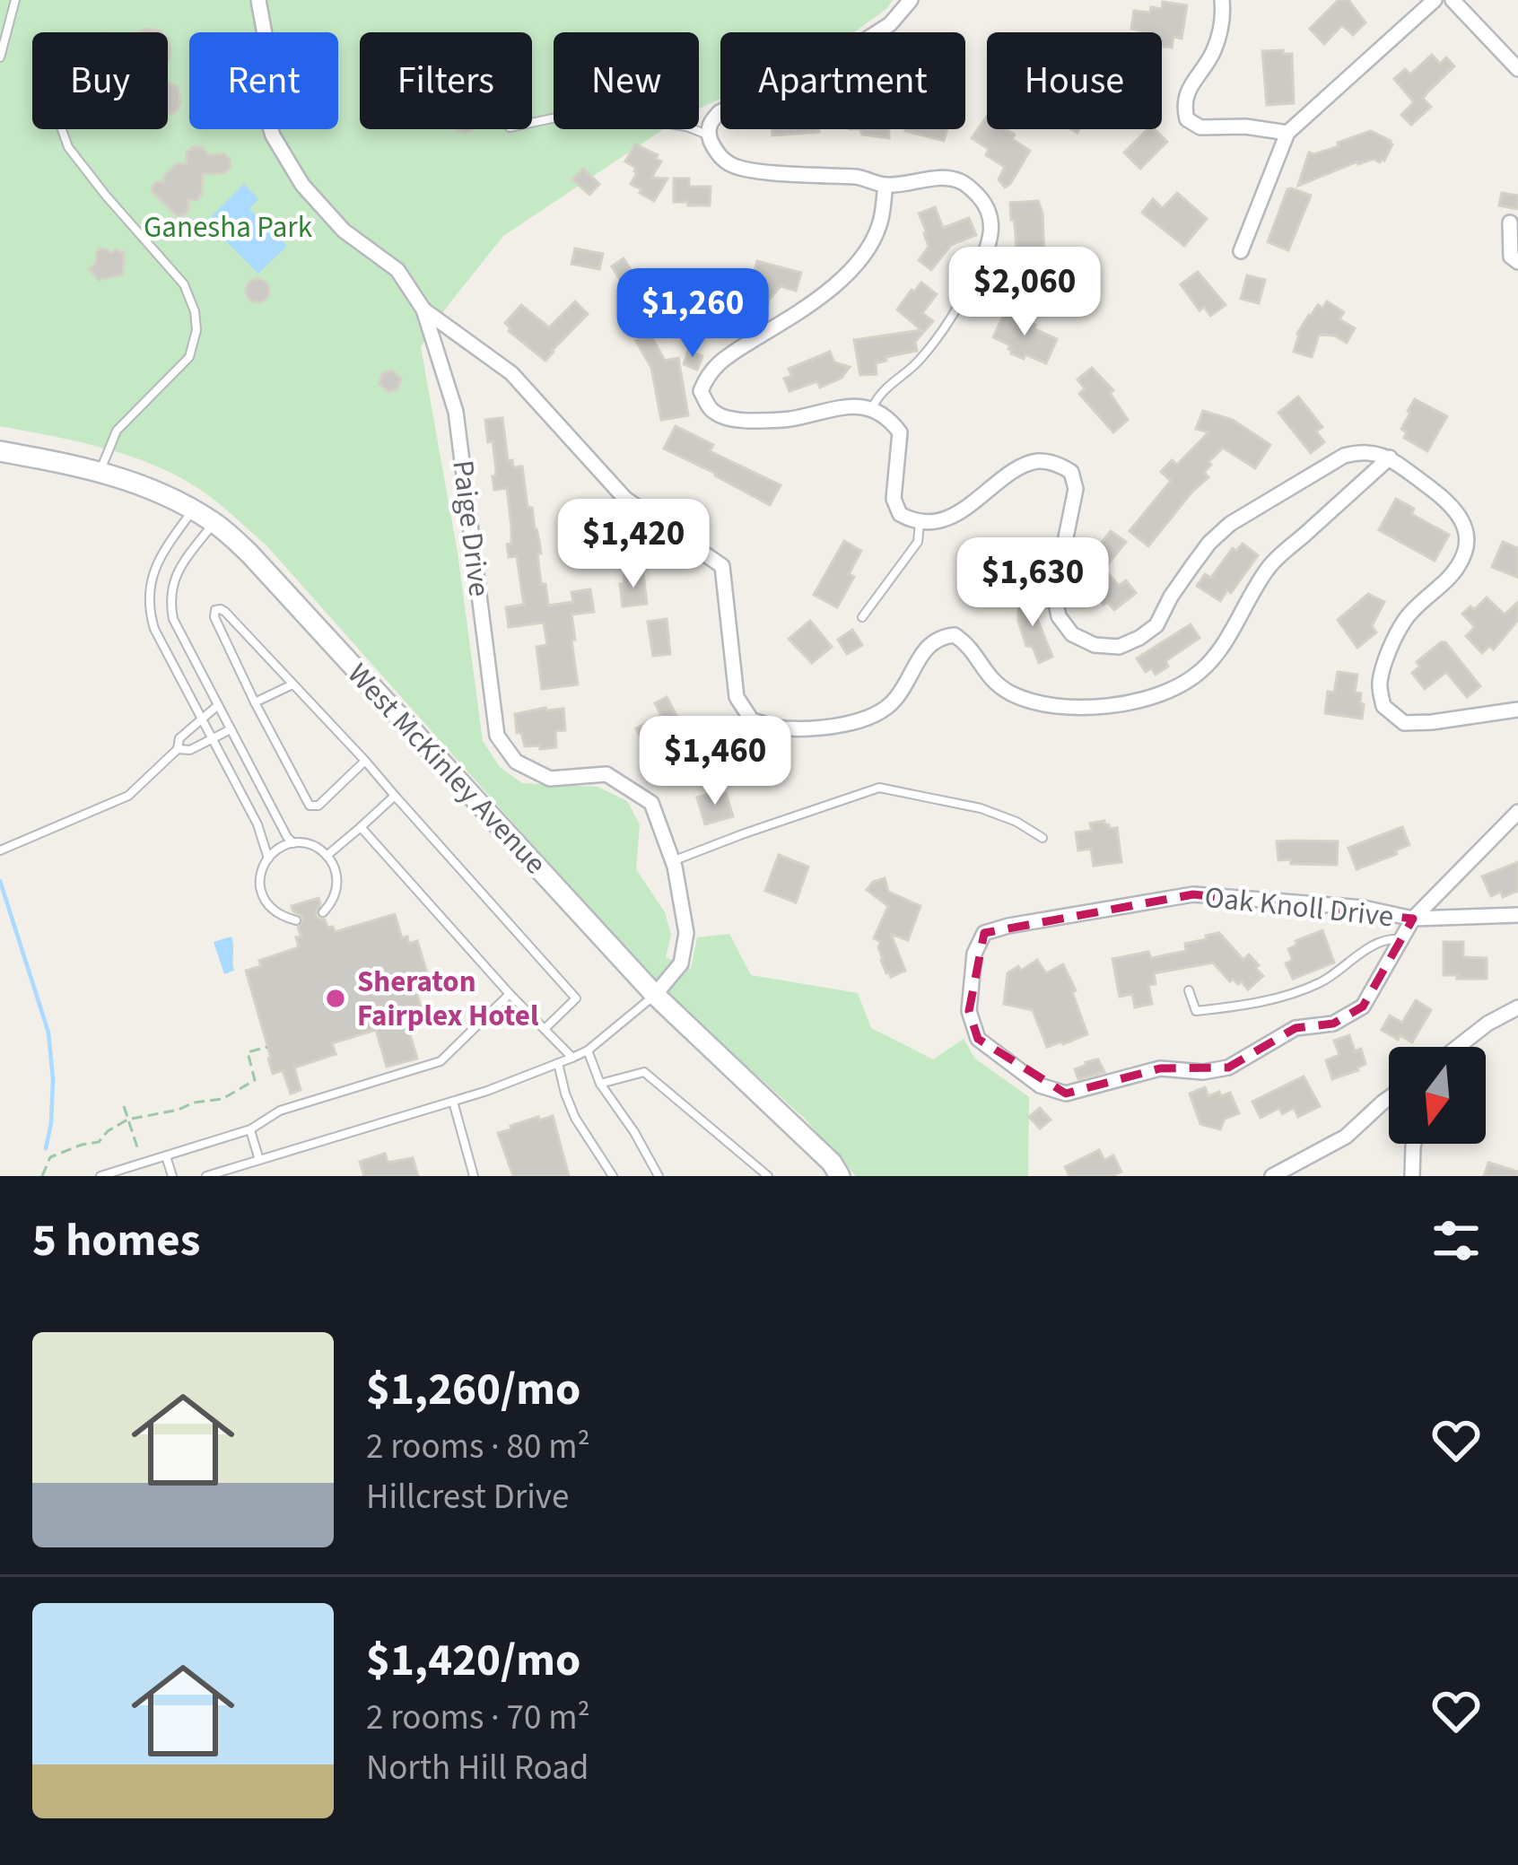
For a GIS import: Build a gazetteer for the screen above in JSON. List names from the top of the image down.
{
  "streets": {
    "main road": ["West McKinley Avenue"],
    "street": ["Paige Drive", "Oak Knoll Drive"]
  },
  "crossings": [
    ["Paige Drive", "West McKinley Avenue"]
  ],
  "parks": ["Ganesha Park"],
  "places": ["Sheraton Fairplex Hotel"],
  "north": "bottom",
  "page": {
    "chip": [
      "Buy",
      "Rent",
      "Filters",
      "New",
      "Apartment",
      "House"
    ],
    "price": [
      "$2,060",
      "$1,260",
      "$1,420",
      "$1,630",
      "$1,460"
    ],
    "heading": "5 homes",
    "list": [
      {
        "name": "$1,260/mo",
        "note": "2 rooms · 80 m² · Hillcrest Drive"
      },
      {
        "name": "$1,420/mo",
        "note": "2 rooms · 70 m² · North Hill Road"
      }
    ]
  }
}
